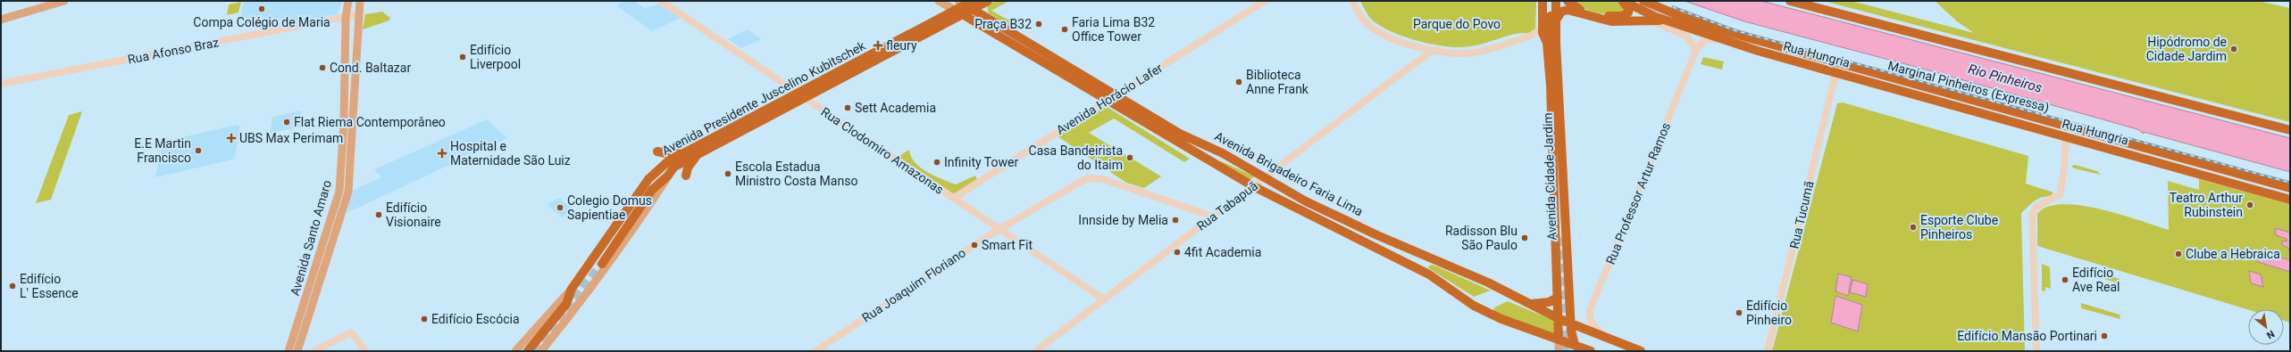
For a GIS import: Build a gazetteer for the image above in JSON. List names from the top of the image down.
{
  "streets": {
    "highway": [
      "Rua Hungria",
      "Marginal Pinheiros (Expressa)",
      "Avenida Presidente Juscelino Kubitschek",
      "Avenida Brigadeiro Faria Lima",
      "Avenida Cidade Jardim"
    ],
    "main road": ["Avenida Santo Amaro"],
    "street": [
      "Rua Afonso Braz",
      "Avenida Horácio Lafer",
      "Rua Clodomiro Amazonas",
      "Rua Professor Artur Ramos",
      "Rua Tabapuã",
      "Rua Tucumã",
      "Rua Joaquim Floriano"
    ]
  },
  "crossings": [
    ["Rua Afonso Braz", "Avenida Santo Amaro"],
    ["Rua Hungria", "Rua Professor Artur Ramos"],
    ["Rua Hungria", "Rua Tucumã"],
    ["Avenida Presidente Juscelino Kubitschek", "Rua Clodomiro Amazonas"],
    ["Avenida Presidente Juscelino Kubitschek", "Avenida Brigadeiro Faria Lima"],
    ["Avenida Horácio Lafer", "Rua Clodomiro Amazonas"],
    ["Avenida Horácio Lafer", "Avenida Brigadeiro Faria Lima"],
    ["Rua Clodomiro Amazonas", "Rua Tabapuã"],
    ["Rua Clodomiro Amazonas", "Rua Joaquim Floriano"],
    ["Avenida Brigadeiro Faria Lima", "Avenida Cidade Jardim"],
    ["Avenida Brigadeiro Faria Lima", "Rua Professor Artur Ramos"],
    ["Avenida Brigadeiro Faria Lima", "Rua Tabapuã"],
    ["Rua Tabapuã", "Rua Joaquim Floriano"]
  ],
  "water": ["Rio Pinheiros"],
  "parks": ["Parque do Povo"],
  "places": {
    "other": [
      "Compa Colégio de Maria",
      "Praça B32",
      "Faria Lima B32 Office Tower",
      "Hipódromo de Cidade Jardim",
      "Edifício Liverpool",
      "Cond. Baltazar",
      "Biblioteca Anne Frank",
      "Sett Academia",
      "Flat Riema Contemporâneo",
      "E.E Martin Francisco",
      "Casa Bandeirista do Itaim",
      "Infinity Tower",
      "Escola Estadua Ministro Costa Manso",
      "Teatro Arthur Rubinstein",
      "Colegio Domus Sapientiae",
      "Edifício Visionaire",
      "Innside by Melia",
      "Esporte Clube Pinheiros",
      "Radisson Blu São Paulo",
      "Smart Fit",
      "4fit Academia",
      "Clube a Hebraica",
      "Edifício Ave Real",
      "Edifício L' Essence",
      "Edifício Pinheiro",
      "Edifício Escócia",
      "Edifício Mansão Portinari"
    ],
    "health": ["fleury", "UBS Max Perimam", "Hospital e Maternidade São Luiz"]
  },
  "north": "bottom right"
}
